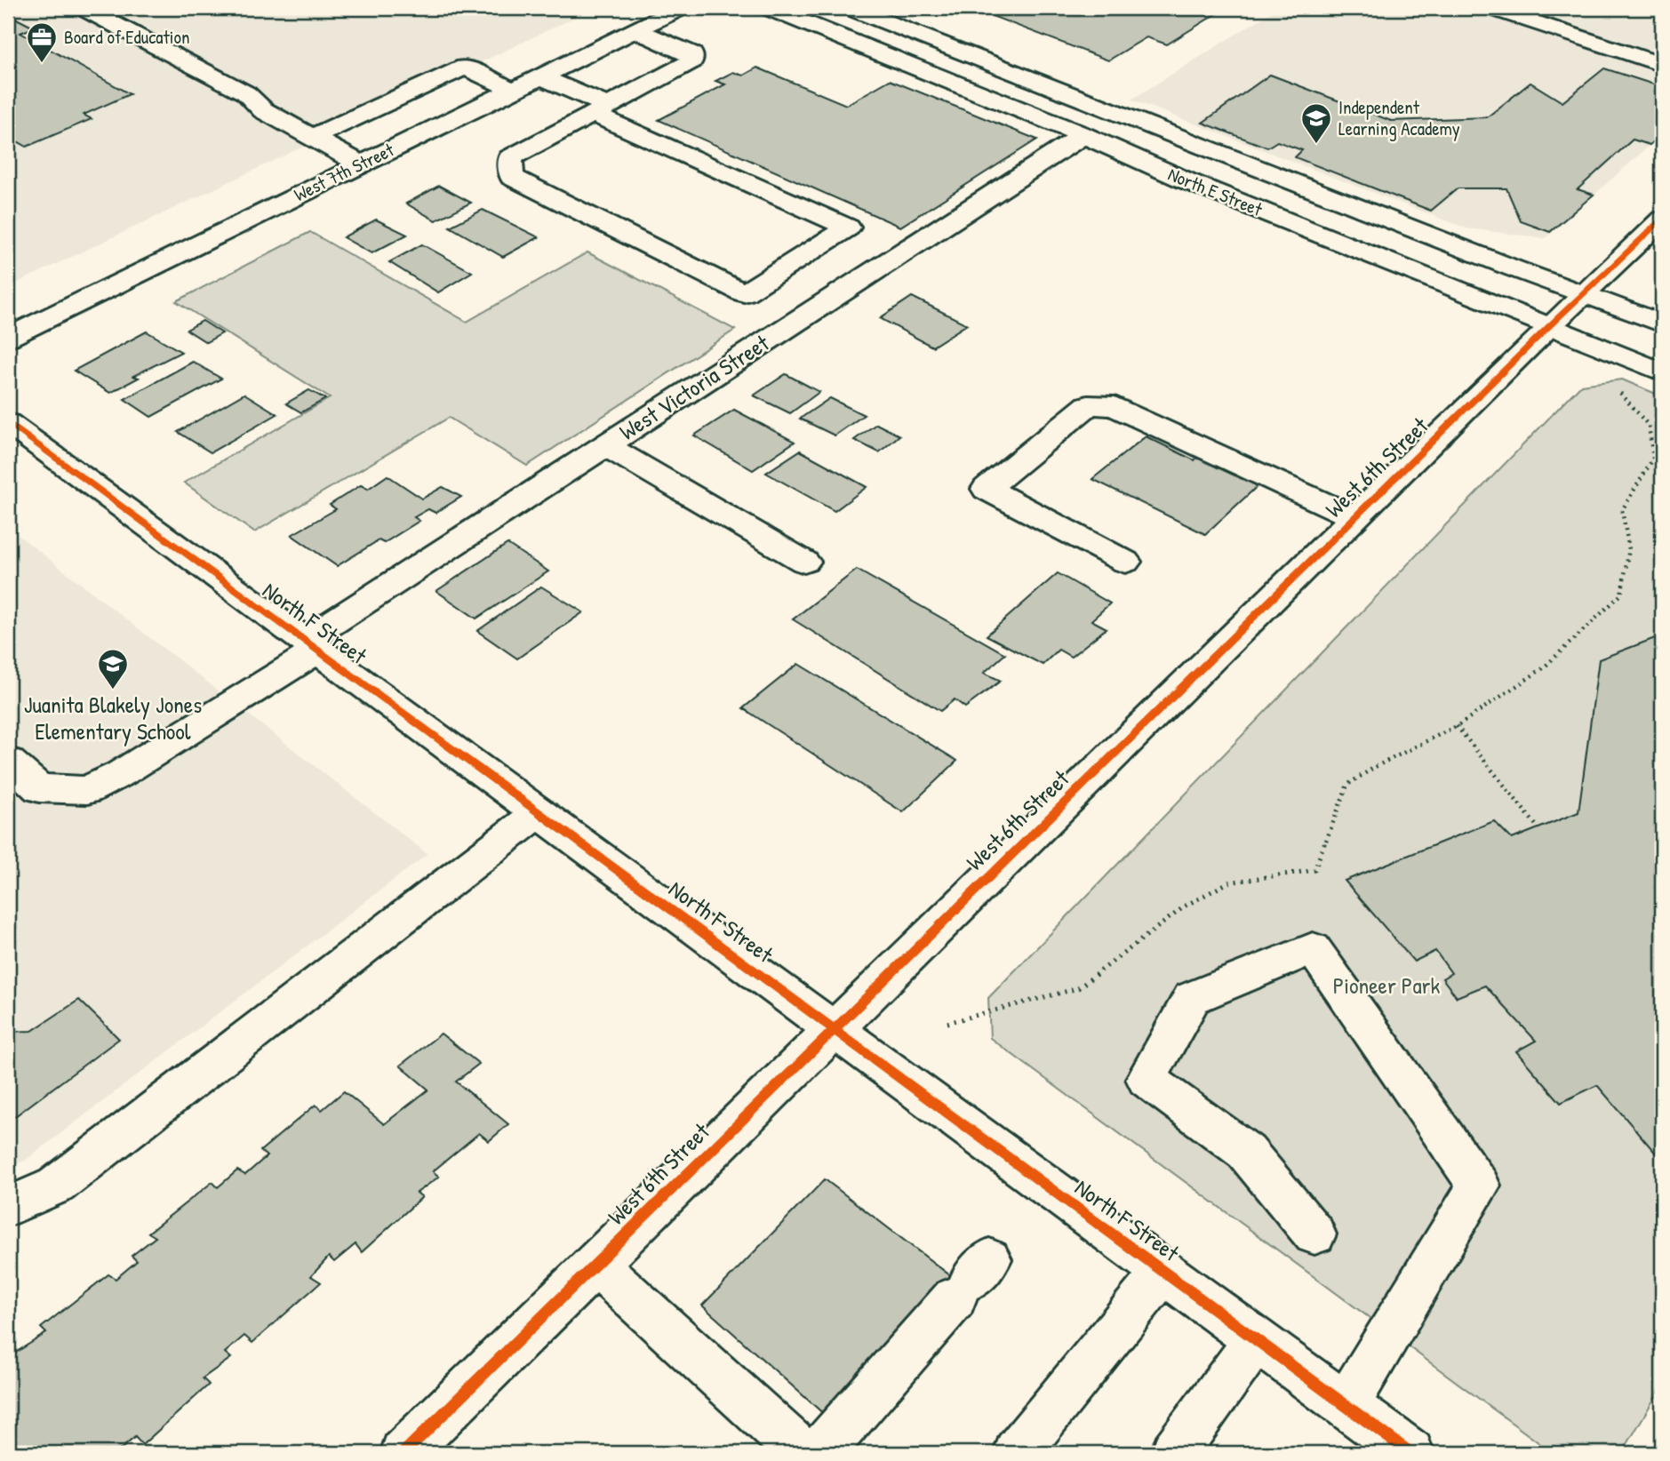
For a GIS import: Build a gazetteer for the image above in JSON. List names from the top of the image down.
{
  "streets": {
    "street": [
      "West 7th Street",
      "North E Street",
      "West Victoria Street",
      "West 6th Street",
      "North F Street"
    ]
  },
  "crossings": [
    ["North E Street", "West Victoria Street"],
    ["North E Street", "West 6th Street"],
    ["West Victoria Street", "North F Street"],
    ["West 6th Street", "North F Street"]
  ],
  "parks": ["Pioneer Park"],
  "places": {
    "office": ["Board of Education"],
    "school or university": ["Independent Learning Academy", "Juanita Blakely Jones Elementary School"]
  }
}
